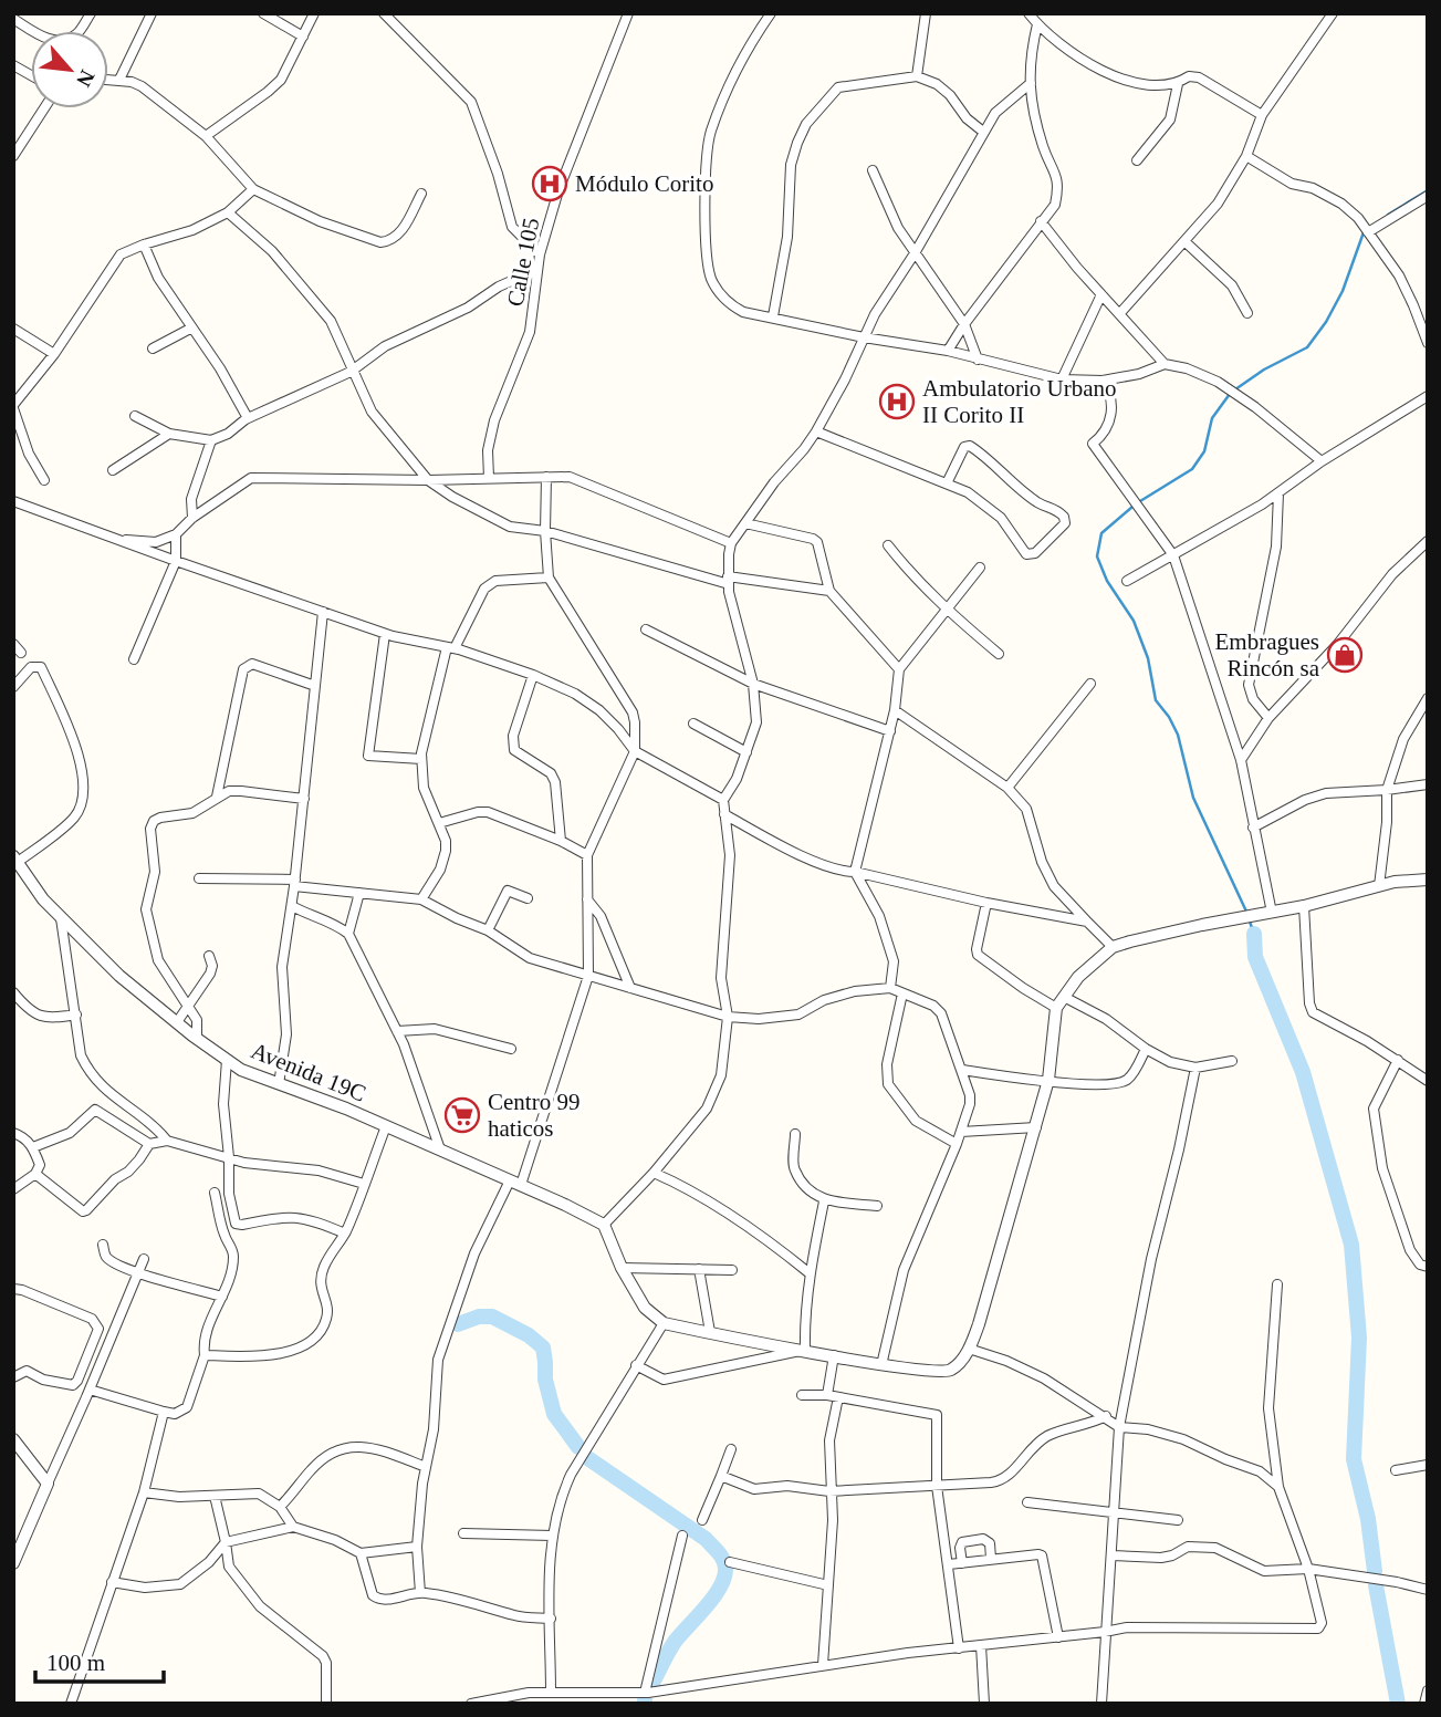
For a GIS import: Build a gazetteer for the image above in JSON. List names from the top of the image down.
{
  "streets": {
    "street": ["Calle 105", "Avenida 19C"]
  },
  "places": {
    "hospital": ["Módulo Corito", "Ambulatorio Urbano II Corito II"],
    "shop": ["Embragues Rincón sa"],
    "supermarket": ["Centro 99 haticos"]
  },
  "scale_bar": "100 m",
  "north": "bottom right"
}
